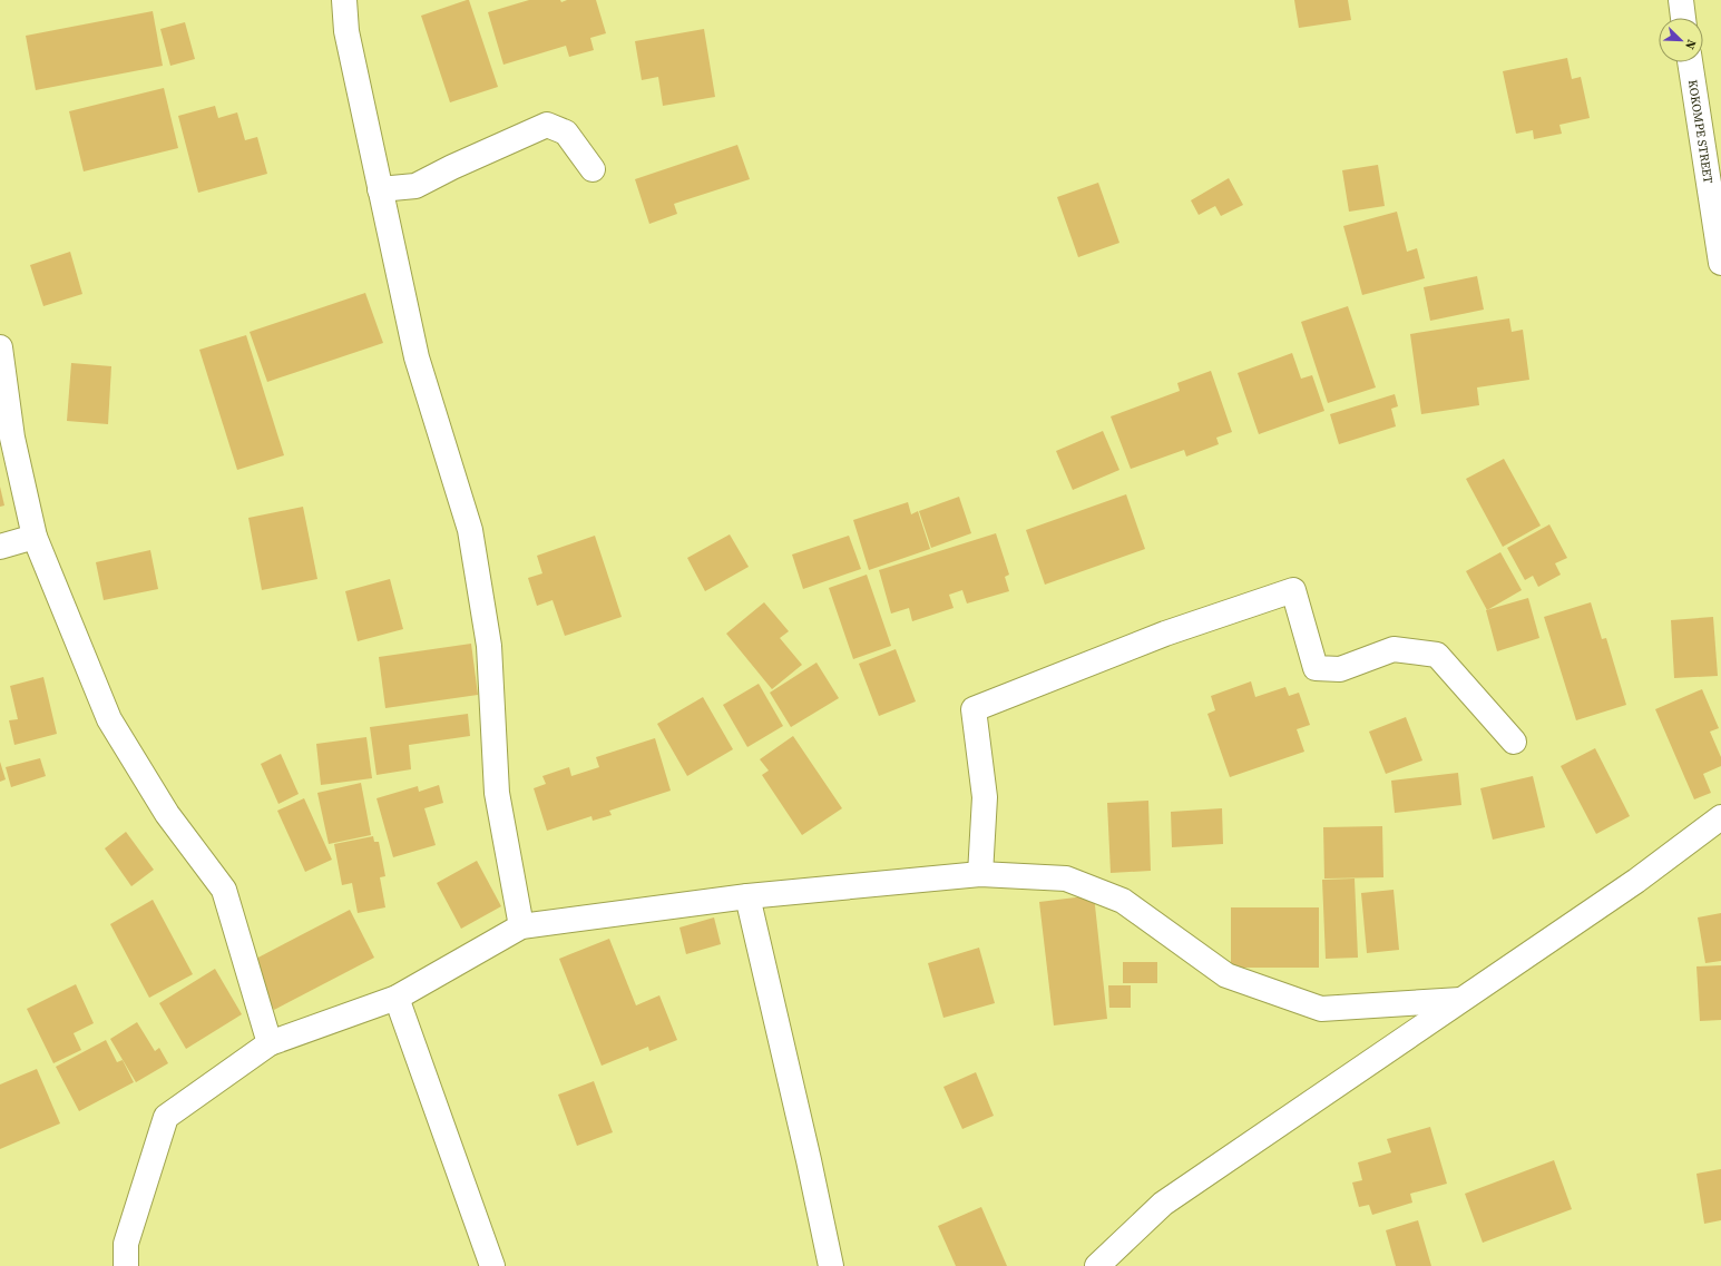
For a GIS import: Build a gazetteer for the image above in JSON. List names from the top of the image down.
{
  "streets": {
    "street": ["KOKOMPE STREET"]
  },
  "north": "bottom right"
}
